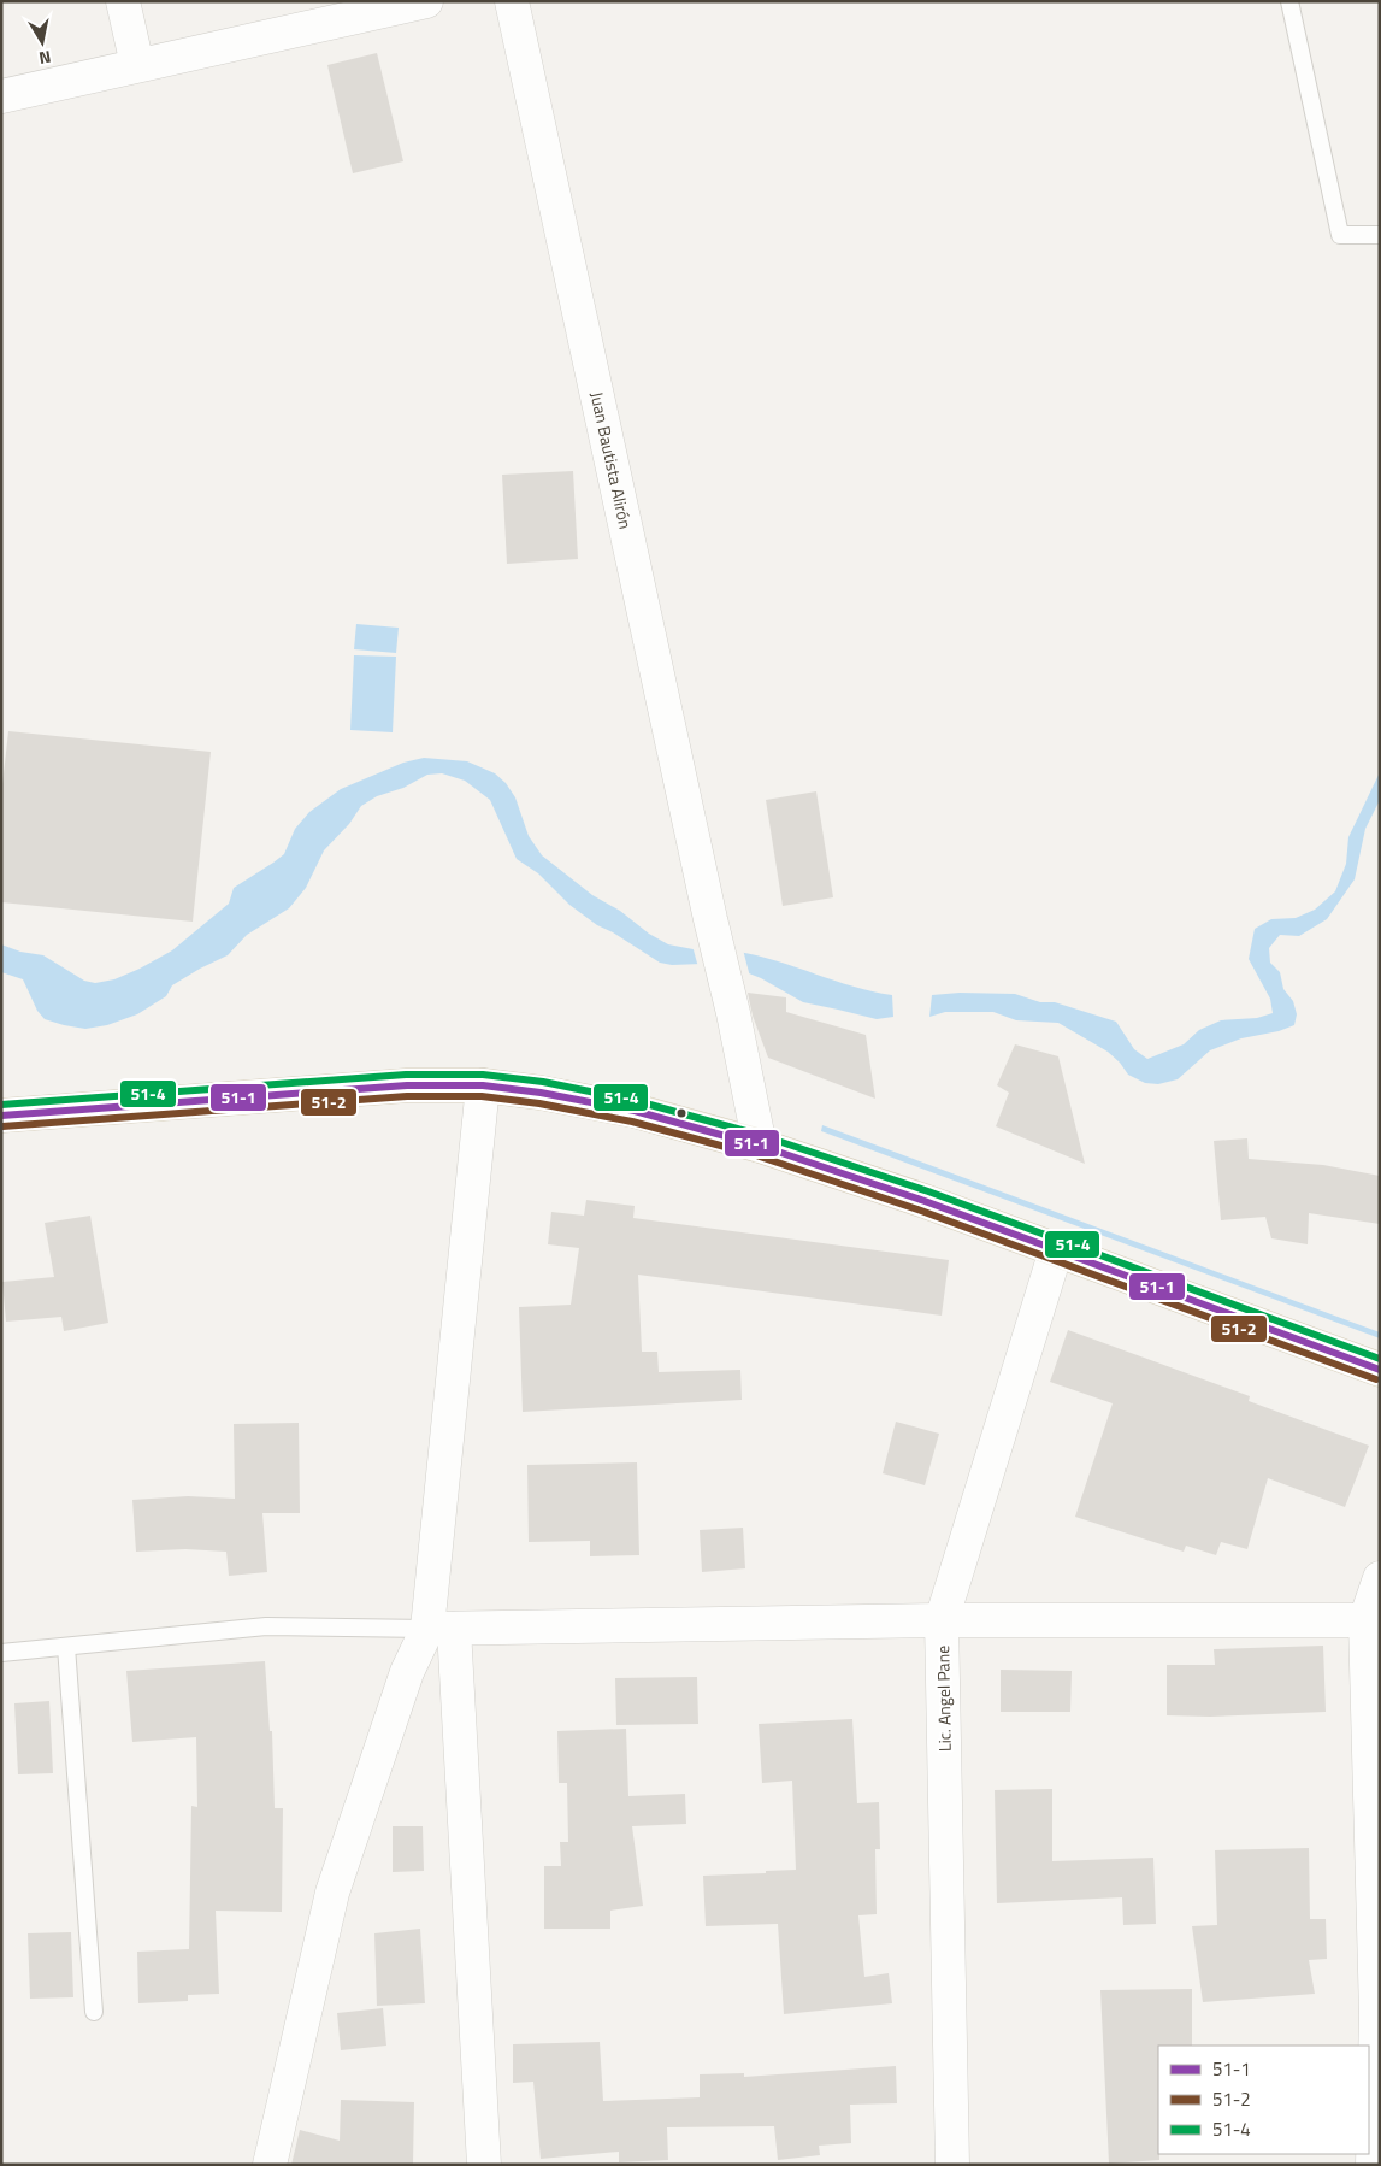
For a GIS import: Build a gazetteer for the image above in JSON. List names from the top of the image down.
{
  "streets": {
    "street": ["Juan Bautista Alirón", "Lic. Angel Pane"]
  },
  "lines": ["transit line 51-4", "transit line 51-1", "transit line 51-2"],
  "legend": ["51-1", "51-2", "51-4"],
  "north": "bottom"
}
